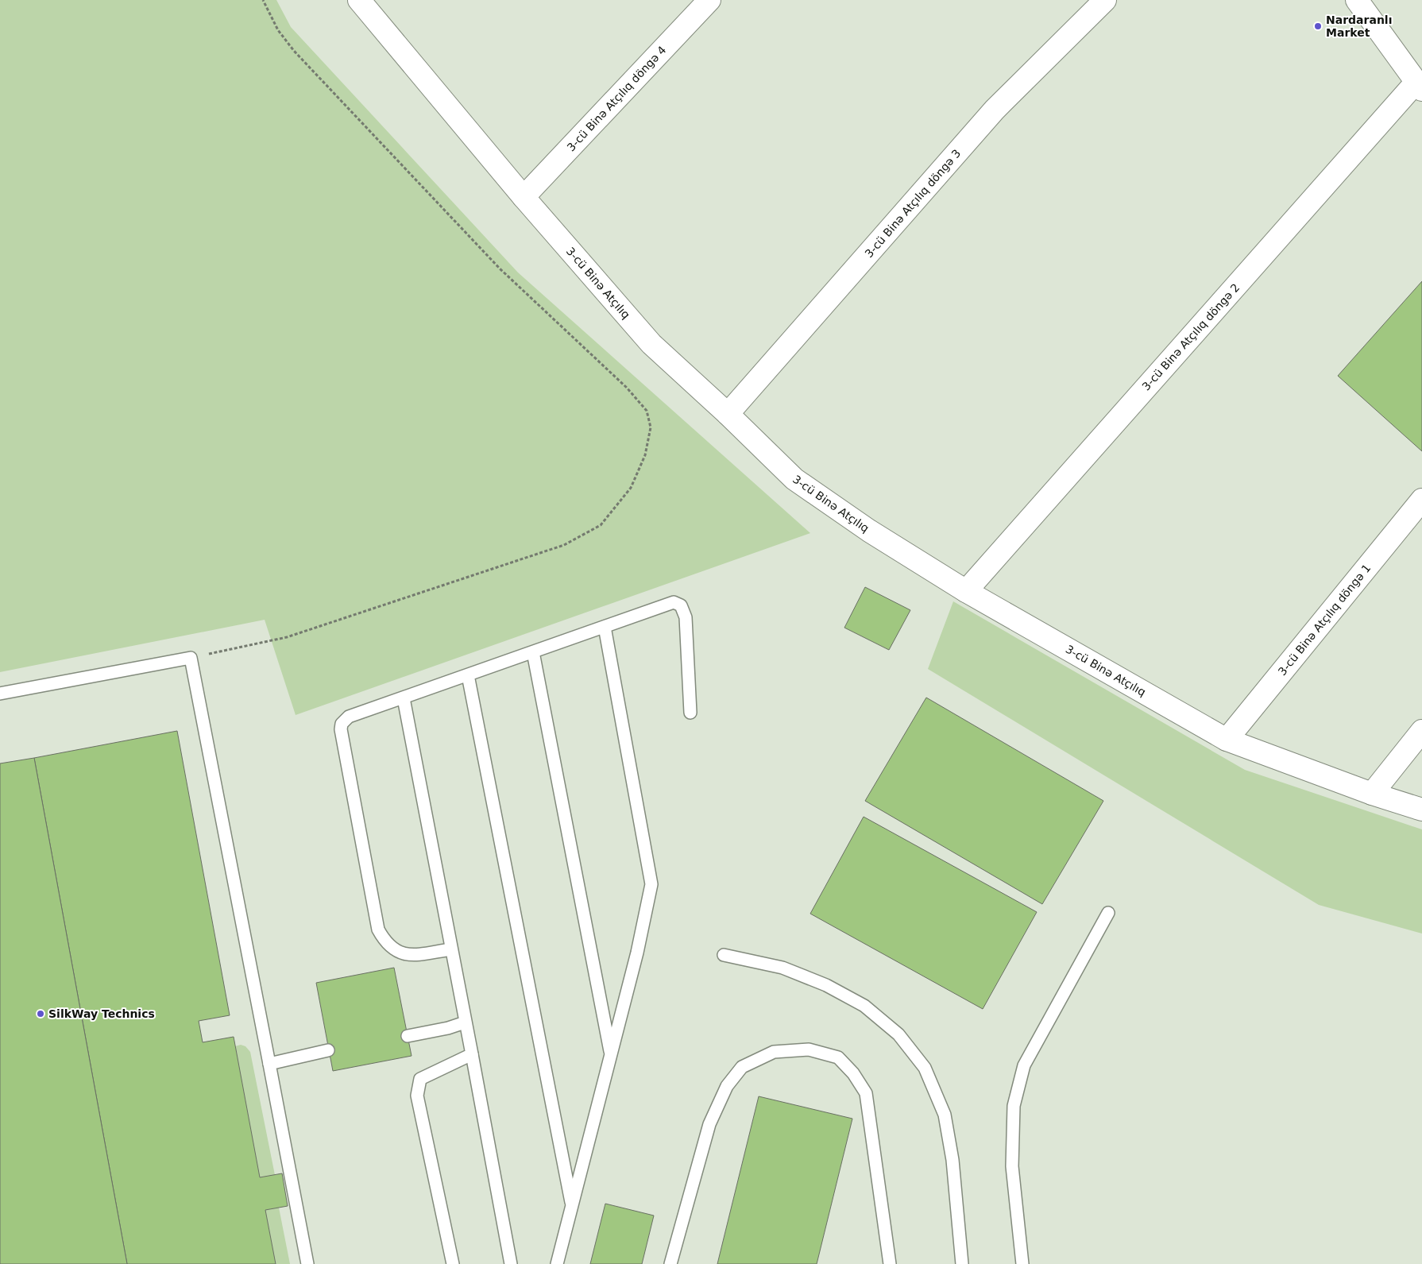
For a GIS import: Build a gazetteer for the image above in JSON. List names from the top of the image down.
{
  "streets": {
    "street": [
      "3-cü Binə Atçılıq döngə 4",
      "3-cü Binə Atçılıq döngə 3",
      "3-cü Binə Atçılıq",
      "3-cü Binə Atçılıq döngə 2",
      "3-cü Binə Atçılıq döngə 1"
    ]
  },
  "crossings": [
    ["3-cü Binə Atçılıq döngə 4", "3-cü Binə Atçılıq"],
    ["3-cü Binə Atçılıq döngə 3", "3-cü Binə Atçılıq"],
    ["3-cü Binə Atçılıq", "3-cü Binə Atçılıq döngə 2"],
    ["3-cü Binə Atçılıq", "3-cü Binə Atçılıq döngə 1"]
  ],
  "places": ["Nardaranlı Market", "SilkWay Technics"]
}
